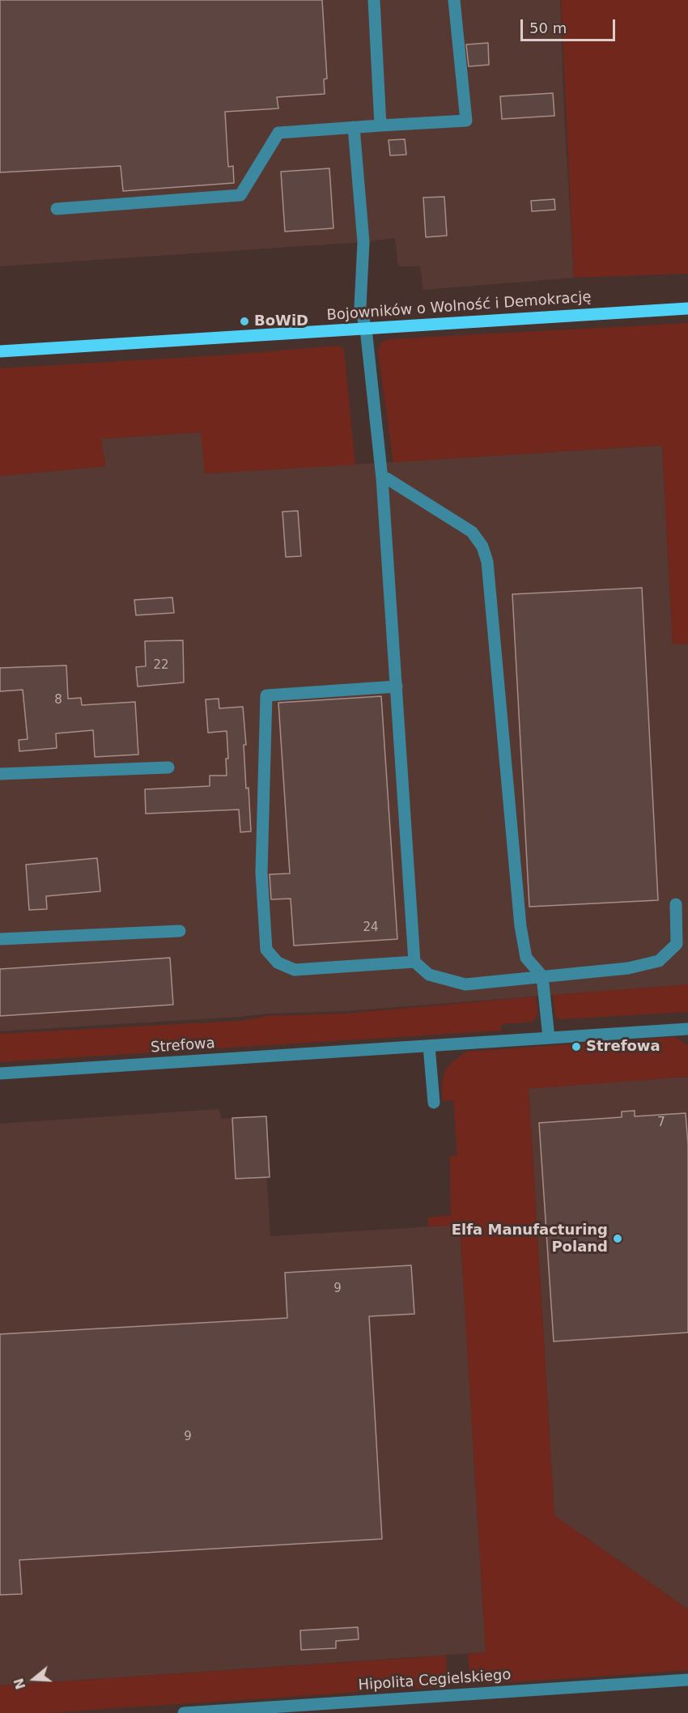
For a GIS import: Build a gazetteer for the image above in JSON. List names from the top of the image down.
{
  "streets": {
    "main road": ["Bojowników o Wolność i Demokrację"],
    "street": ["Strefowa", "Hipolita Cegielskiego"]
  },
  "places": ["BoWiD", "Strefowa", "Elfa Manufacturing Poland"],
  "house_numbers": [
    "22",
    "8",
    "24",
    "7",
    "9",
    "9"
  ],
  "scale_bar": "50 m",
  "north": "left"
}
